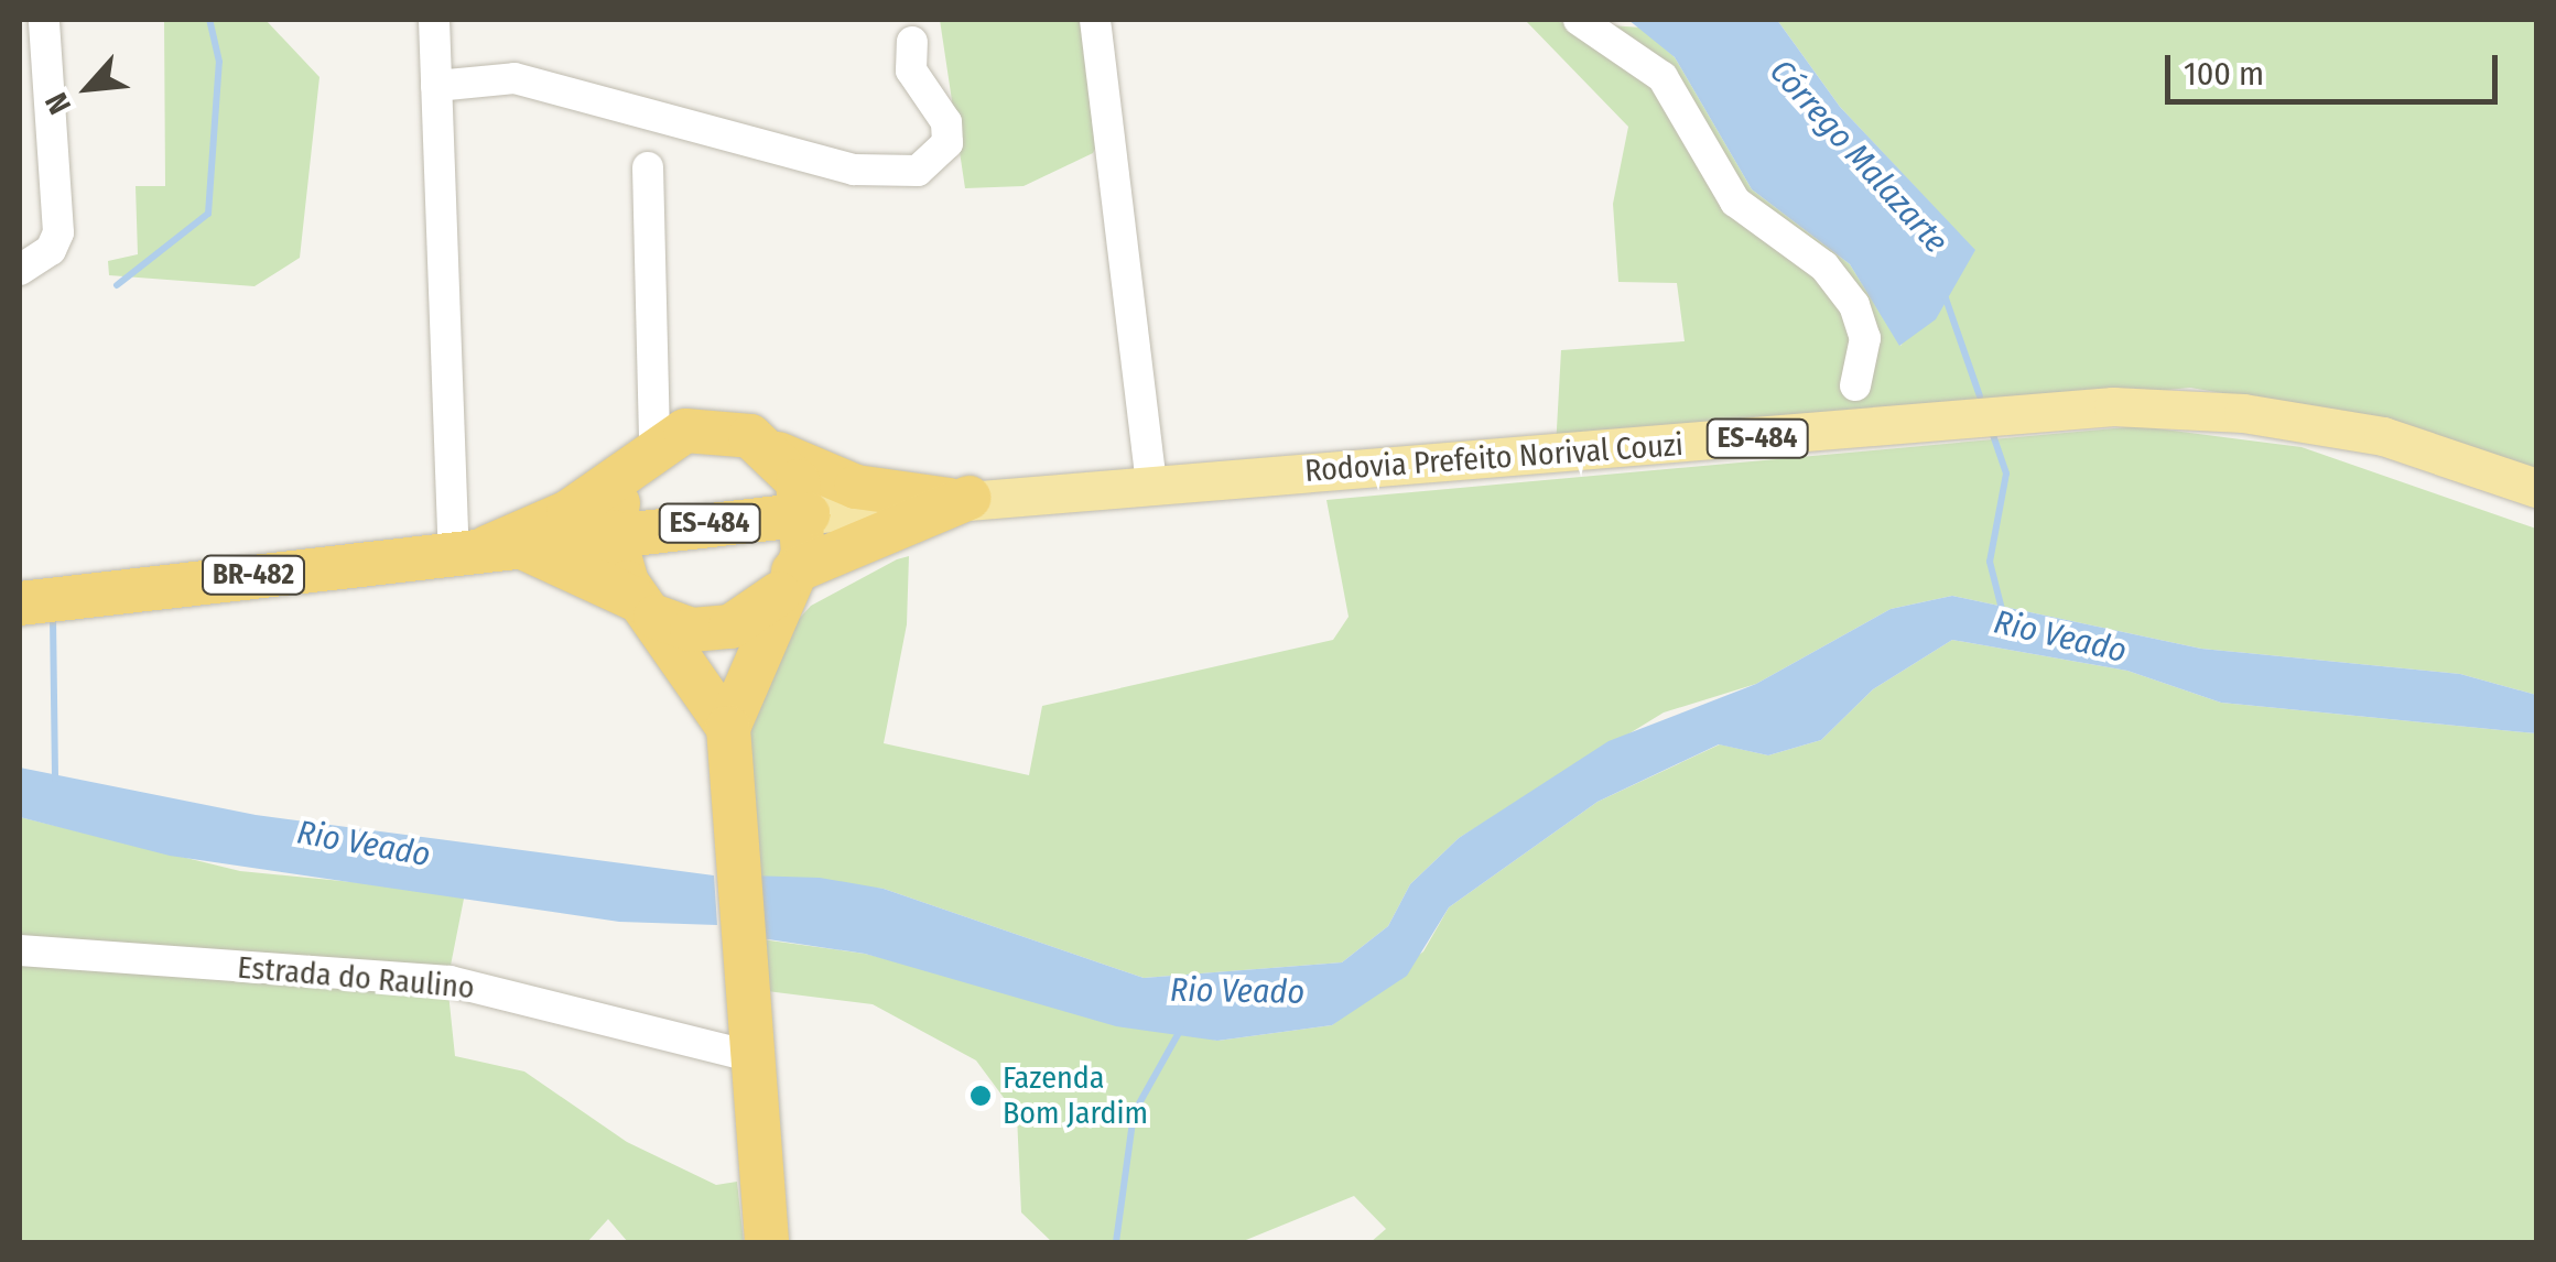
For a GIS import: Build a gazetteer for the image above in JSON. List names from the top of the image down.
{
  "streets": {
    "highway": ["ES-484", "BR-482"],
    "main road": ["Rodovia Prefeito Norival Couzi"],
    "street": ["Estrada do Raulino"]
  },
  "crossings": [
    ["ES-484", "Rodovia Prefeito Norival Couzi"],
    ["ES-484", "BR-482"]
  ],
  "water": ["Córrego Malazarte", "Rio Veado"],
  "places": ["Fazenda Bom Jardim"],
  "scale_bar": "100 m",
  "north": "bottom left"
}
